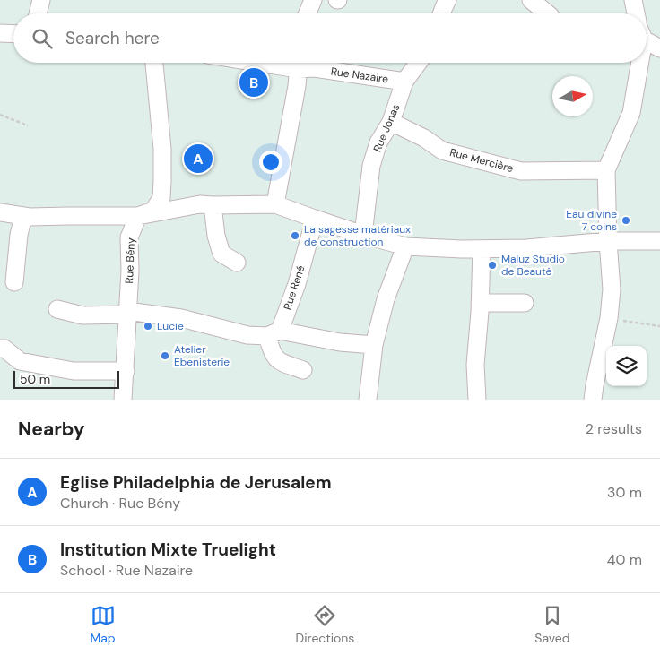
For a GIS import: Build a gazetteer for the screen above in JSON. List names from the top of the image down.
{
  "streets": {
    "street": [
      "Rue Nazaire",
      "Rue Jonas",
      "Rue Mercière",
      "Rue Bény",
      "Rue René"
    ]
  },
  "crossings": [
    ["Rue Nazaire", "Rue Jonas"],
    ["Rue Jonas", "Rue Mercière"]
  ],
  "places": [
    "Eau divine 7 coins",
    "La sagesse matériaux de construction",
    "Maluz Studio de Beauté",
    "Lucie",
    "Atelier Ebenisterie"
  ],
  "scale_bar": "50 m",
  "north": "right",
  "page": {
    "search": "Search here",
    "pins": ["B", "A"],
    "scale": "50 m",
    "heading": ["Nearby", "2 results"],
    "list": [
      {
        "mark": "A",
        "name": "Eglise Philadelphia de Jerusalem",
        "note": "Church · Rue Bény",
        "value": "30 m"
      },
      {
        "mark": "B",
        "name": "Institution Mixte Truelight",
        "note": "School · Rue Nazaire",
        "value": "40 m"
      }
    ],
    "nav": ["Map", "Directions", "Saved"]
  }
}
